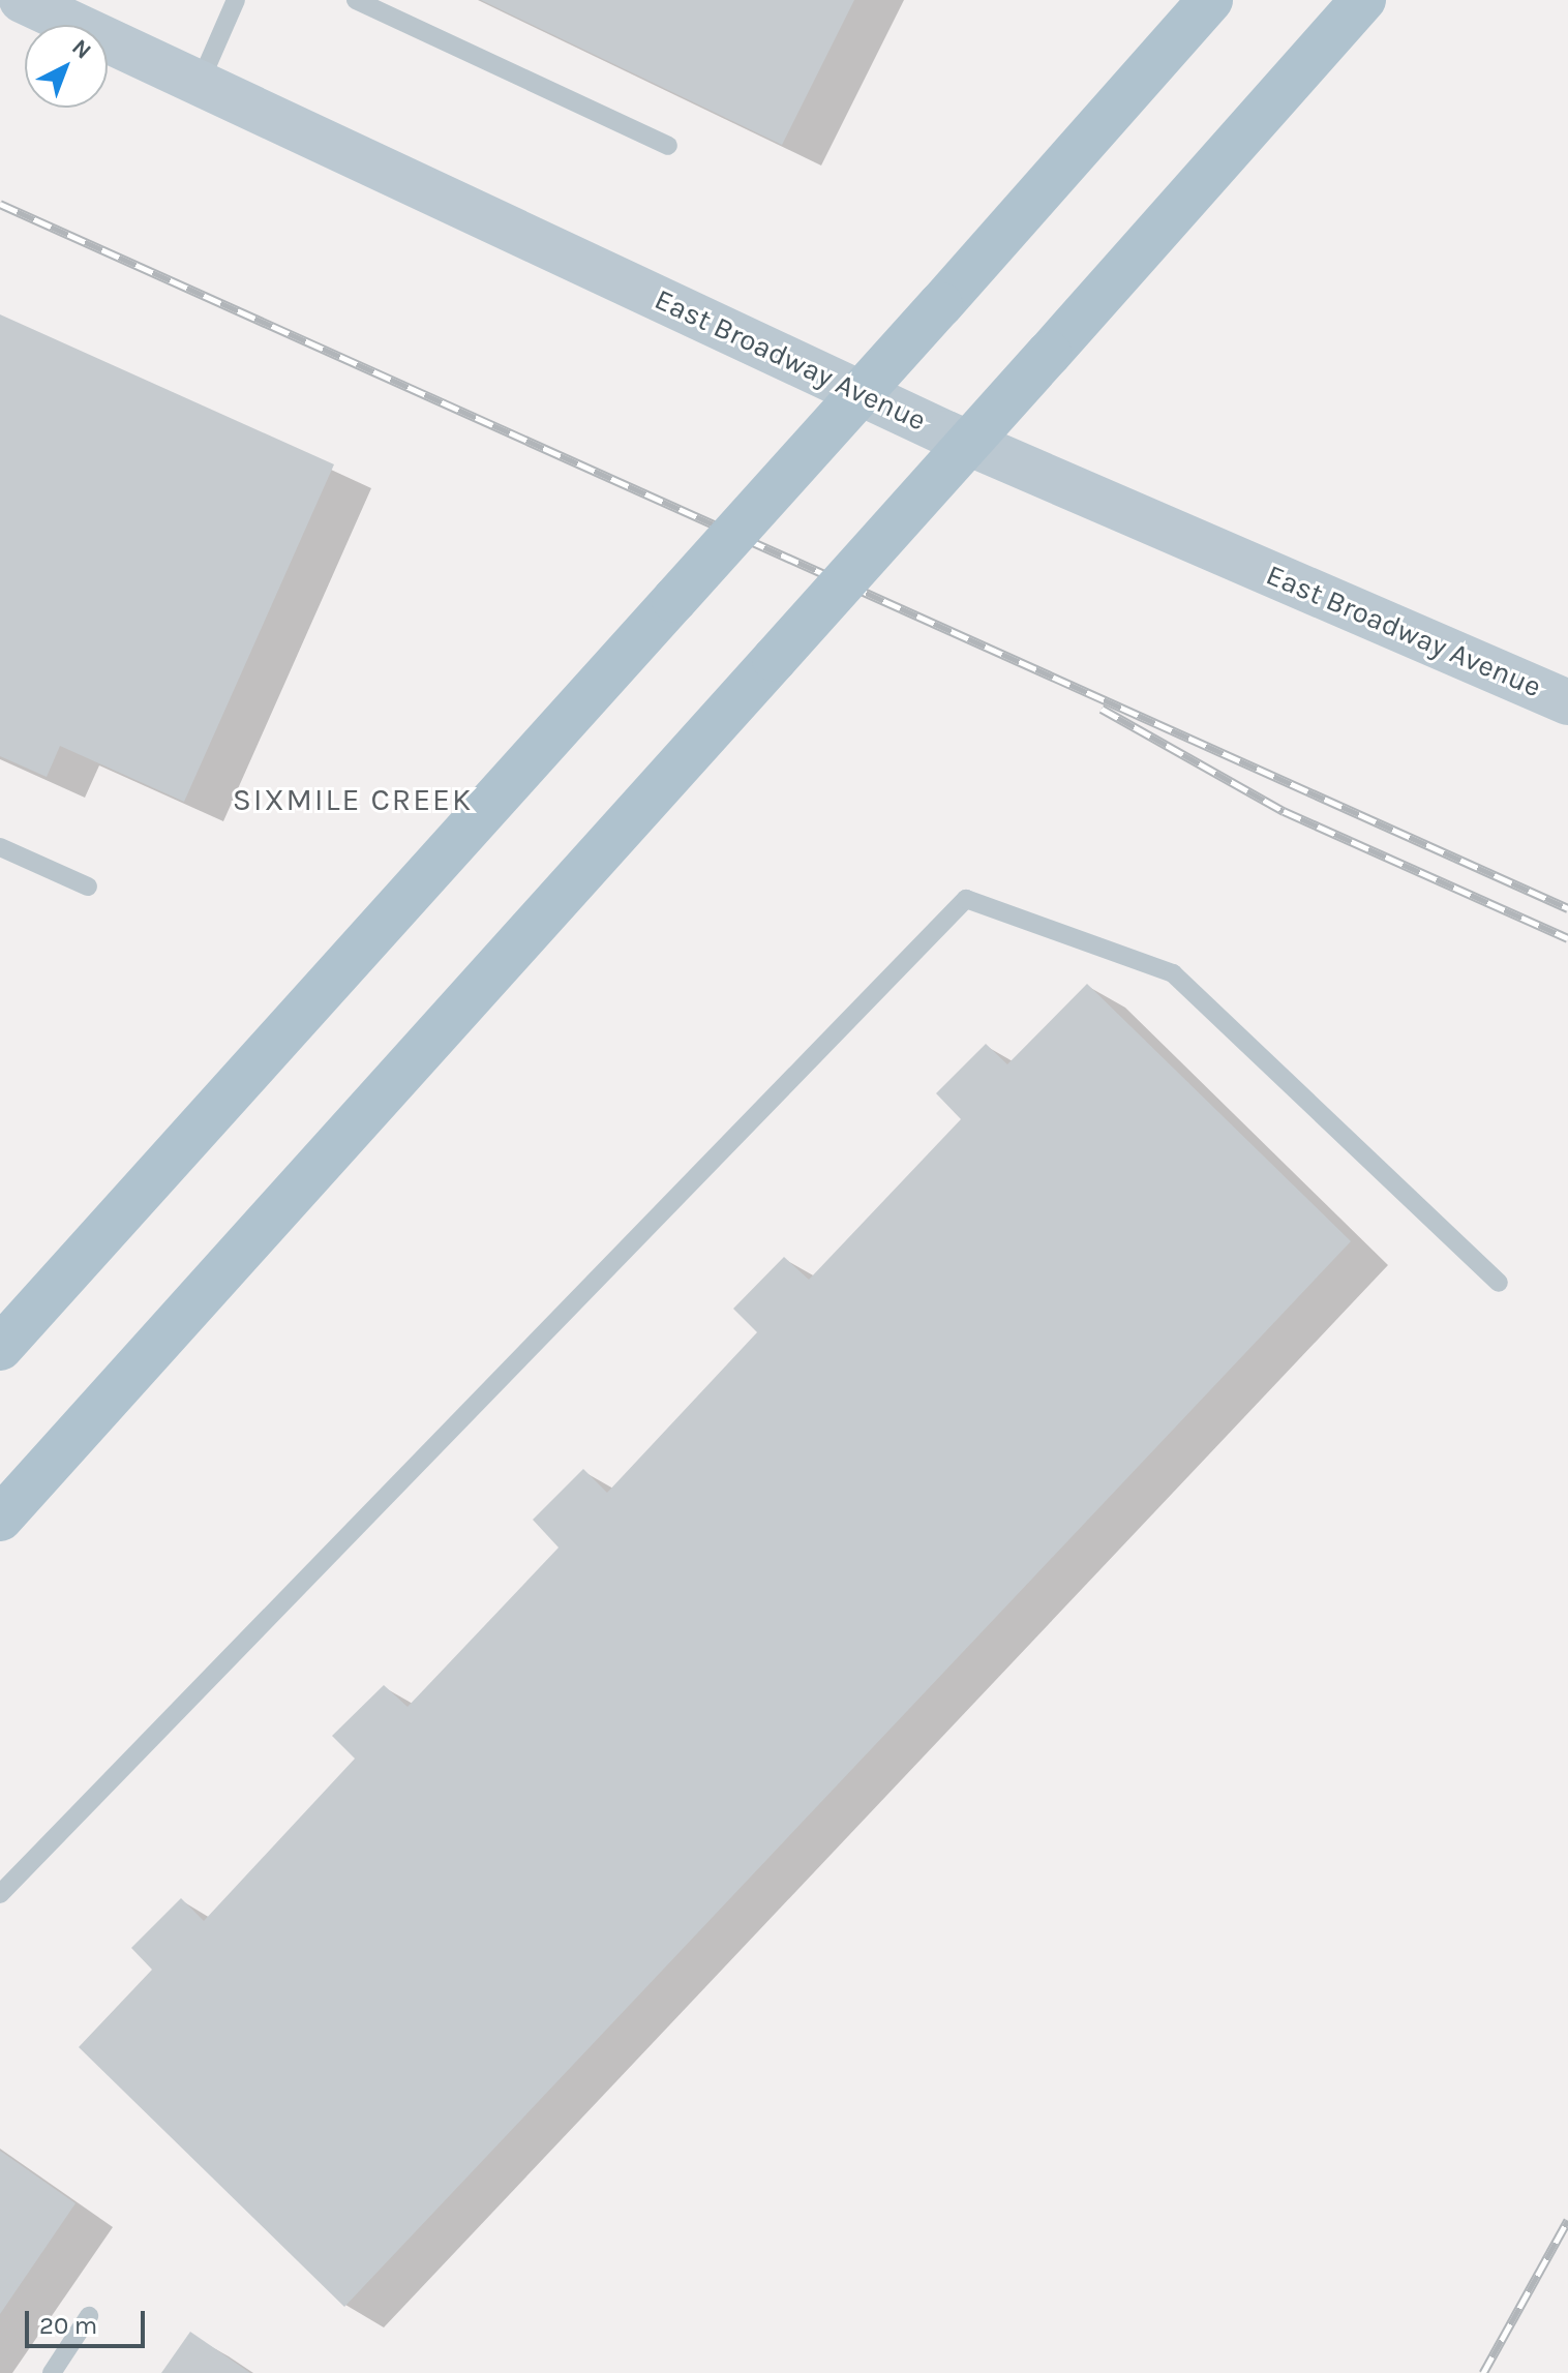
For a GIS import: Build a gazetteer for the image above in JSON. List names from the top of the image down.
{
  "streets": {
    "main road": ["East Broadway Avenue"]
  },
  "districts": ["SIXMILE CREEK"],
  "scale_bar": "20 m",
  "north": "top right"
}
